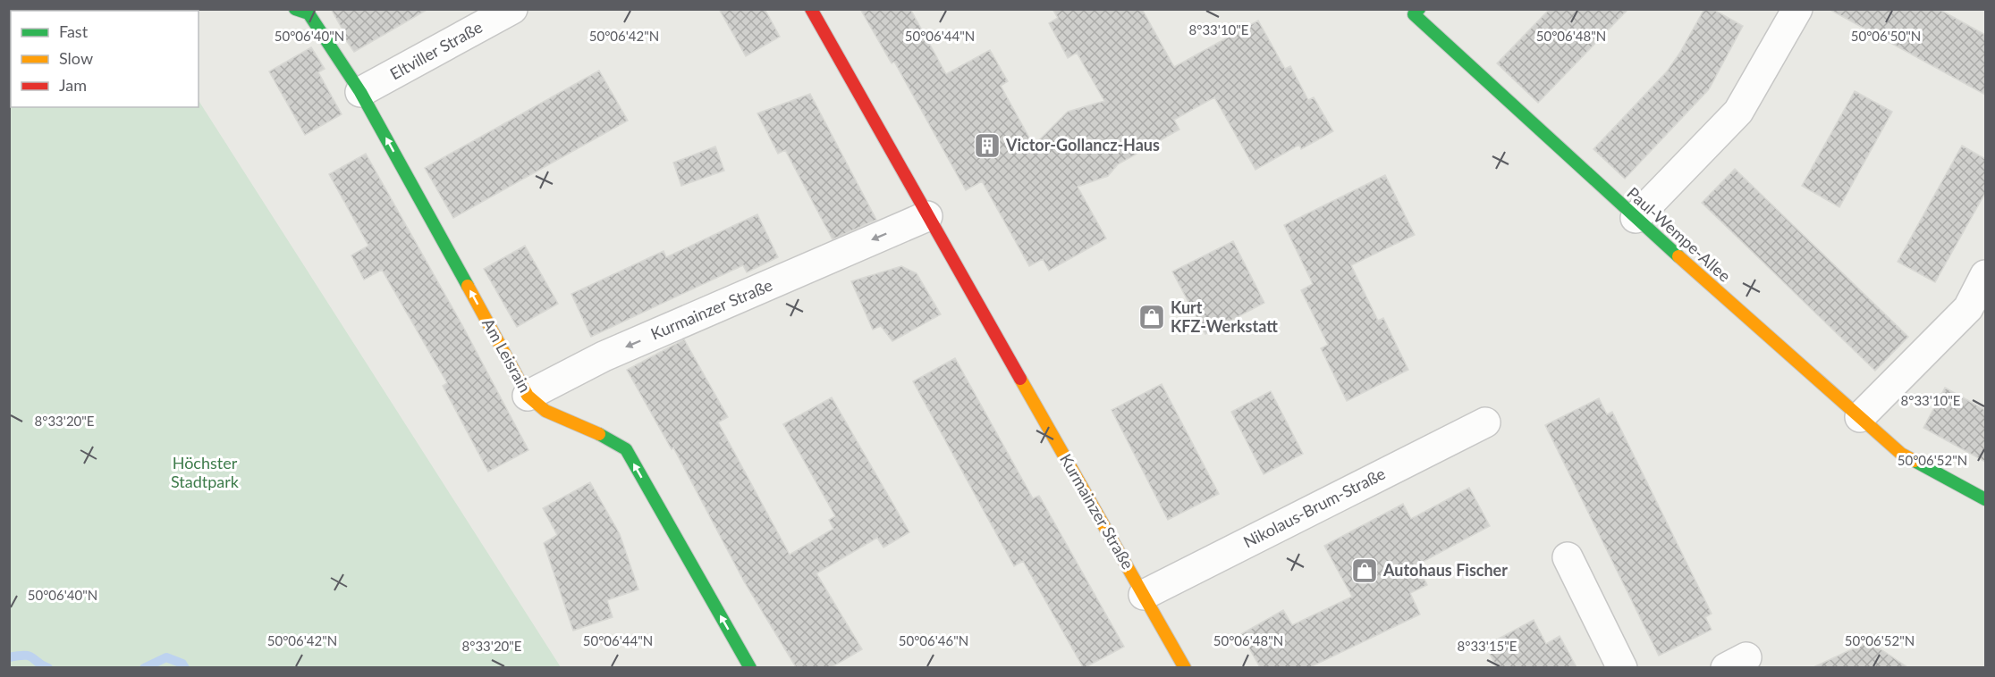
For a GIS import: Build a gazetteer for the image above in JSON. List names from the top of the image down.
{
  "streets": {
    "street": [
      "Eltviller Straße",
      "Paul-Wempe-Allee",
      "Kurmainzer Straße",
      "Am Leisrain",
      "Nikolaus-Brum-Straße"
    ]
  },
  "crossings": [
    ["Eltviller Straße", "Am Leisrain"],
    ["Kurmainzer Straße", "Am Leisrain"],
    ["Kurmainzer Straße", "Nikolaus-Brum-Straße"]
  ],
  "one_way": ["Kurmainzer Straße", "Am Leisrain"],
  "parks": ["Höchster Stadtpark"],
  "places": {
    "building": ["Victor-Gollancz-Haus"],
    "shop": ["Kurt KFZ-Werkstatt", "Autohaus Fischer"]
  },
  "legend": ["Fast", "Slow", "Jam"],
  "coordinates": [
    "8°33'10\"E",
    "50°06'40\"N",
    "50°06'42\"N",
    "50°06'44\"N",
    "50°06'48\"N",
    "50°06'50\"N",
    "8°33'20\"E",
    "50°06'52\"N",
    "50°06'46\"N",
    "8°33'15\"E"
  ]
}
